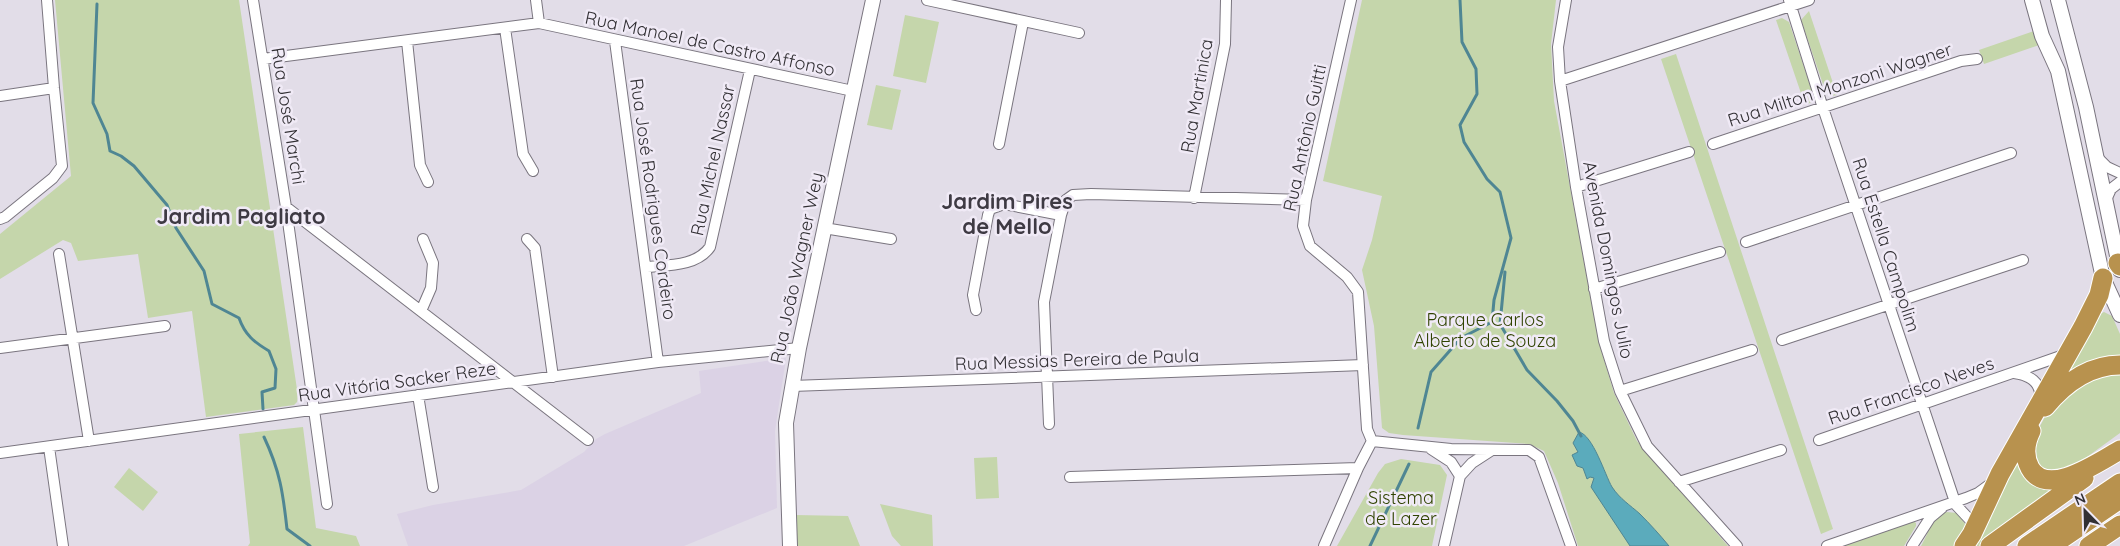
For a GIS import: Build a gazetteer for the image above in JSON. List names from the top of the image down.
{
  "streets": {
    "main road": ["Rua João Wagner Wey"],
    "street": [
      "Rua Manoel de Castro Affonso",
      "Rua Milton Monzoni Wagner",
      "Rua Martinica",
      "Rua José Marchi",
      "Rua Antônio Guitti",
      "Rua Michel Nassar",
      "Rua José Rodrigues Cordeiro",
      "Rua Estella Campolim",
      "Avenida Domingos Julio",
      "Rua Messias Pereira de Paula",
      "Rua Vitória Sacker Reze",
      "Rua Francisco Neves"
    ]
  },
  "crossings": [
    ["Rua Manoel de Castro Affonso", "Rua José Marchi"],
    ["Rua Manoel de Castro Affonso", "Rua Michel Nassar"],
    ["Rua Manoel de Castro Affonso", "Rua José Rodrigues Cordeiro"],
    ["Rua Manoel de Castro Affonso", "Rua João Wagner Wey"],
    ["Rua Milton Monzoni Wagner", "Rua Estella Campolim"],
    ["Rua José Marchi", "Rua Vitória Sacker Reze"],
    ["Rua Antônio Guitti", "Rua Messias Pereira de Paula"],
    ["Rua Michel Nassar", "Rua José Rodrigues Cordeiro"],
    ["Rua José Rodrigues Cordeiro", "Rua Vitória Sacker Reze"],
    ["Rua Estella Campolim", "Rua Francisco Neves"],
    ["Rua João Wagner Wey", "Rua Messias Pereira de Paula"],
    ["Rua João Wagner Wey", "Rua Vitória Sacker Reze"]
  ],
  "districts": ["Jardim Pires de Mello", "Jardim Pagliato"],
  "parks": ["Parque Carlos Alberto de Souza", "Sistema de Lazer"],
  "north": "top left"
}
